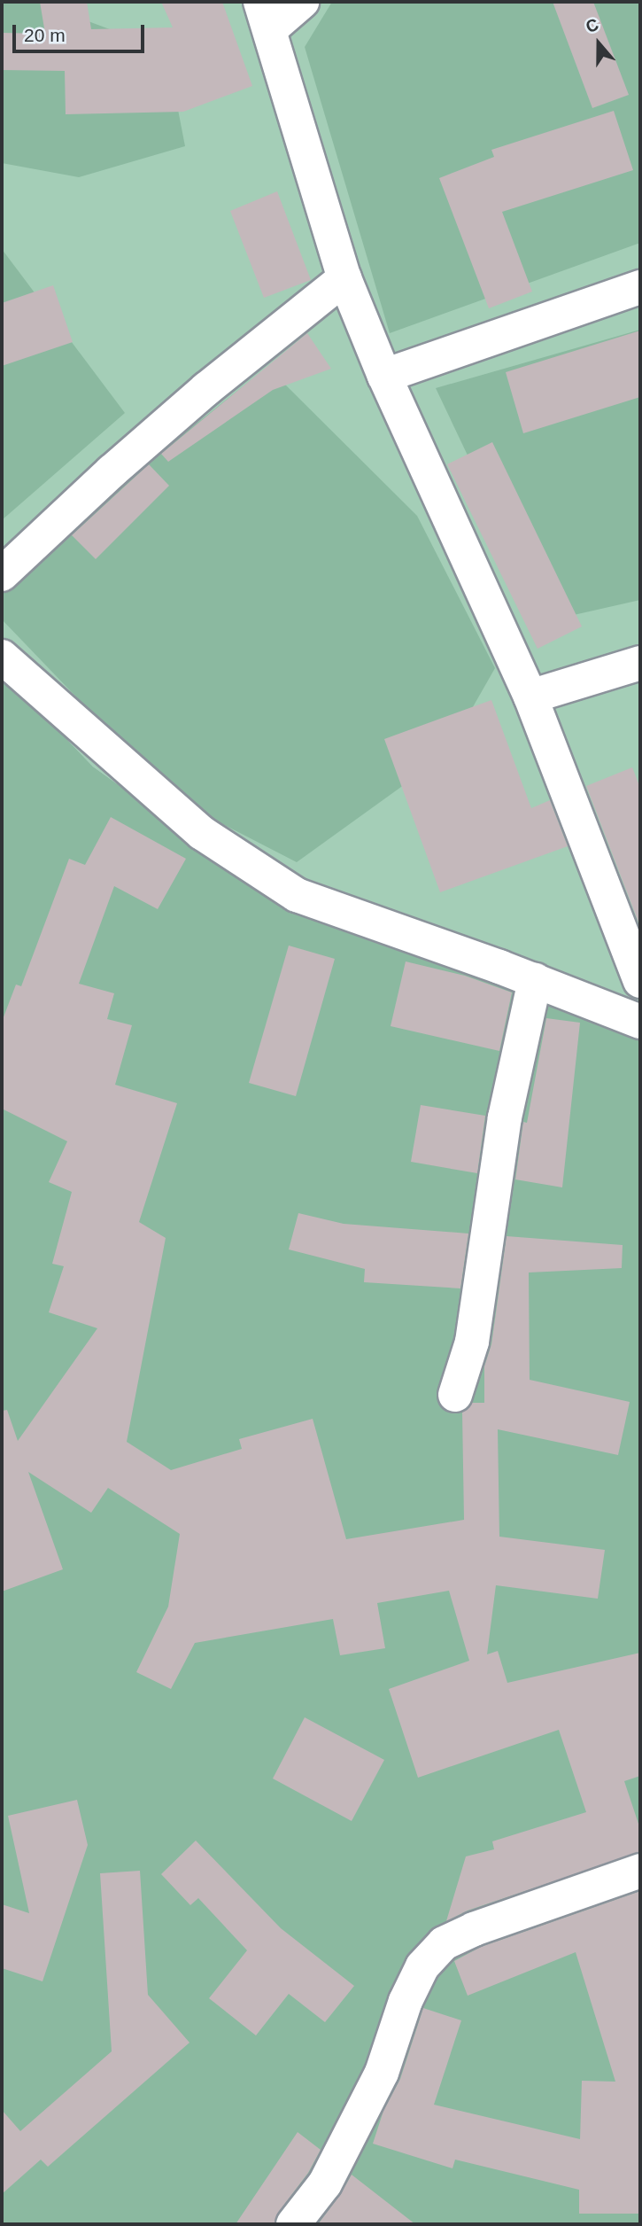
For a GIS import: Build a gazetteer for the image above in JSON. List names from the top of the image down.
{
  "scale_bar": "20 m",
  "north": "top"
}
